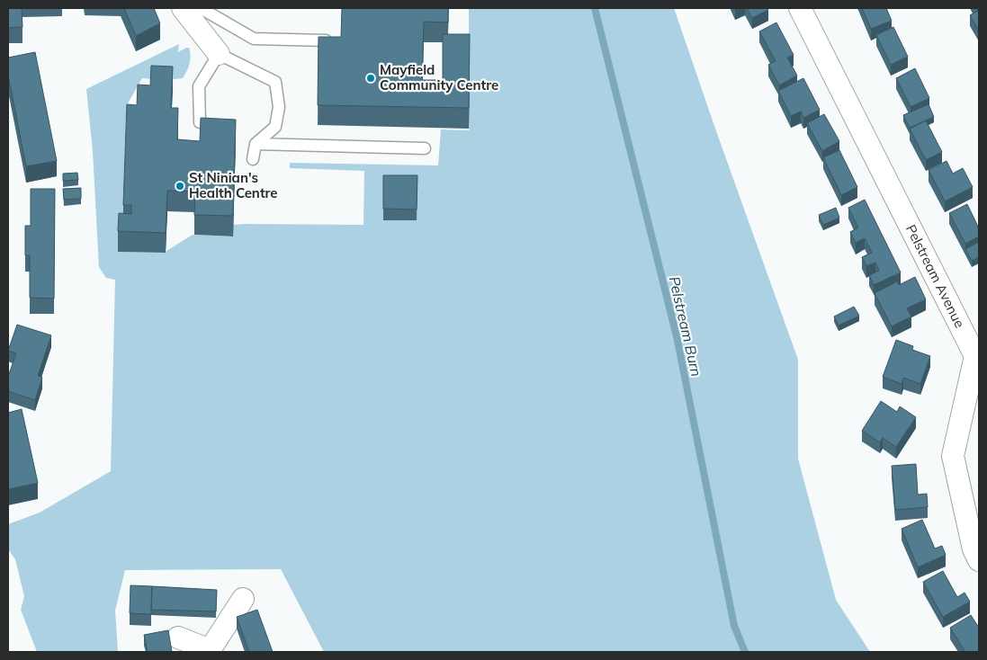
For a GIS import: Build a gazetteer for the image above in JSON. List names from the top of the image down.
{
  "streets": {
    "street": ["Pelstream Avenue"]
  },
  "water": ["Pelstream Burn"],
  "places": ["Mayfield Community Centre", "St Ninian's Health Centre"]
}
